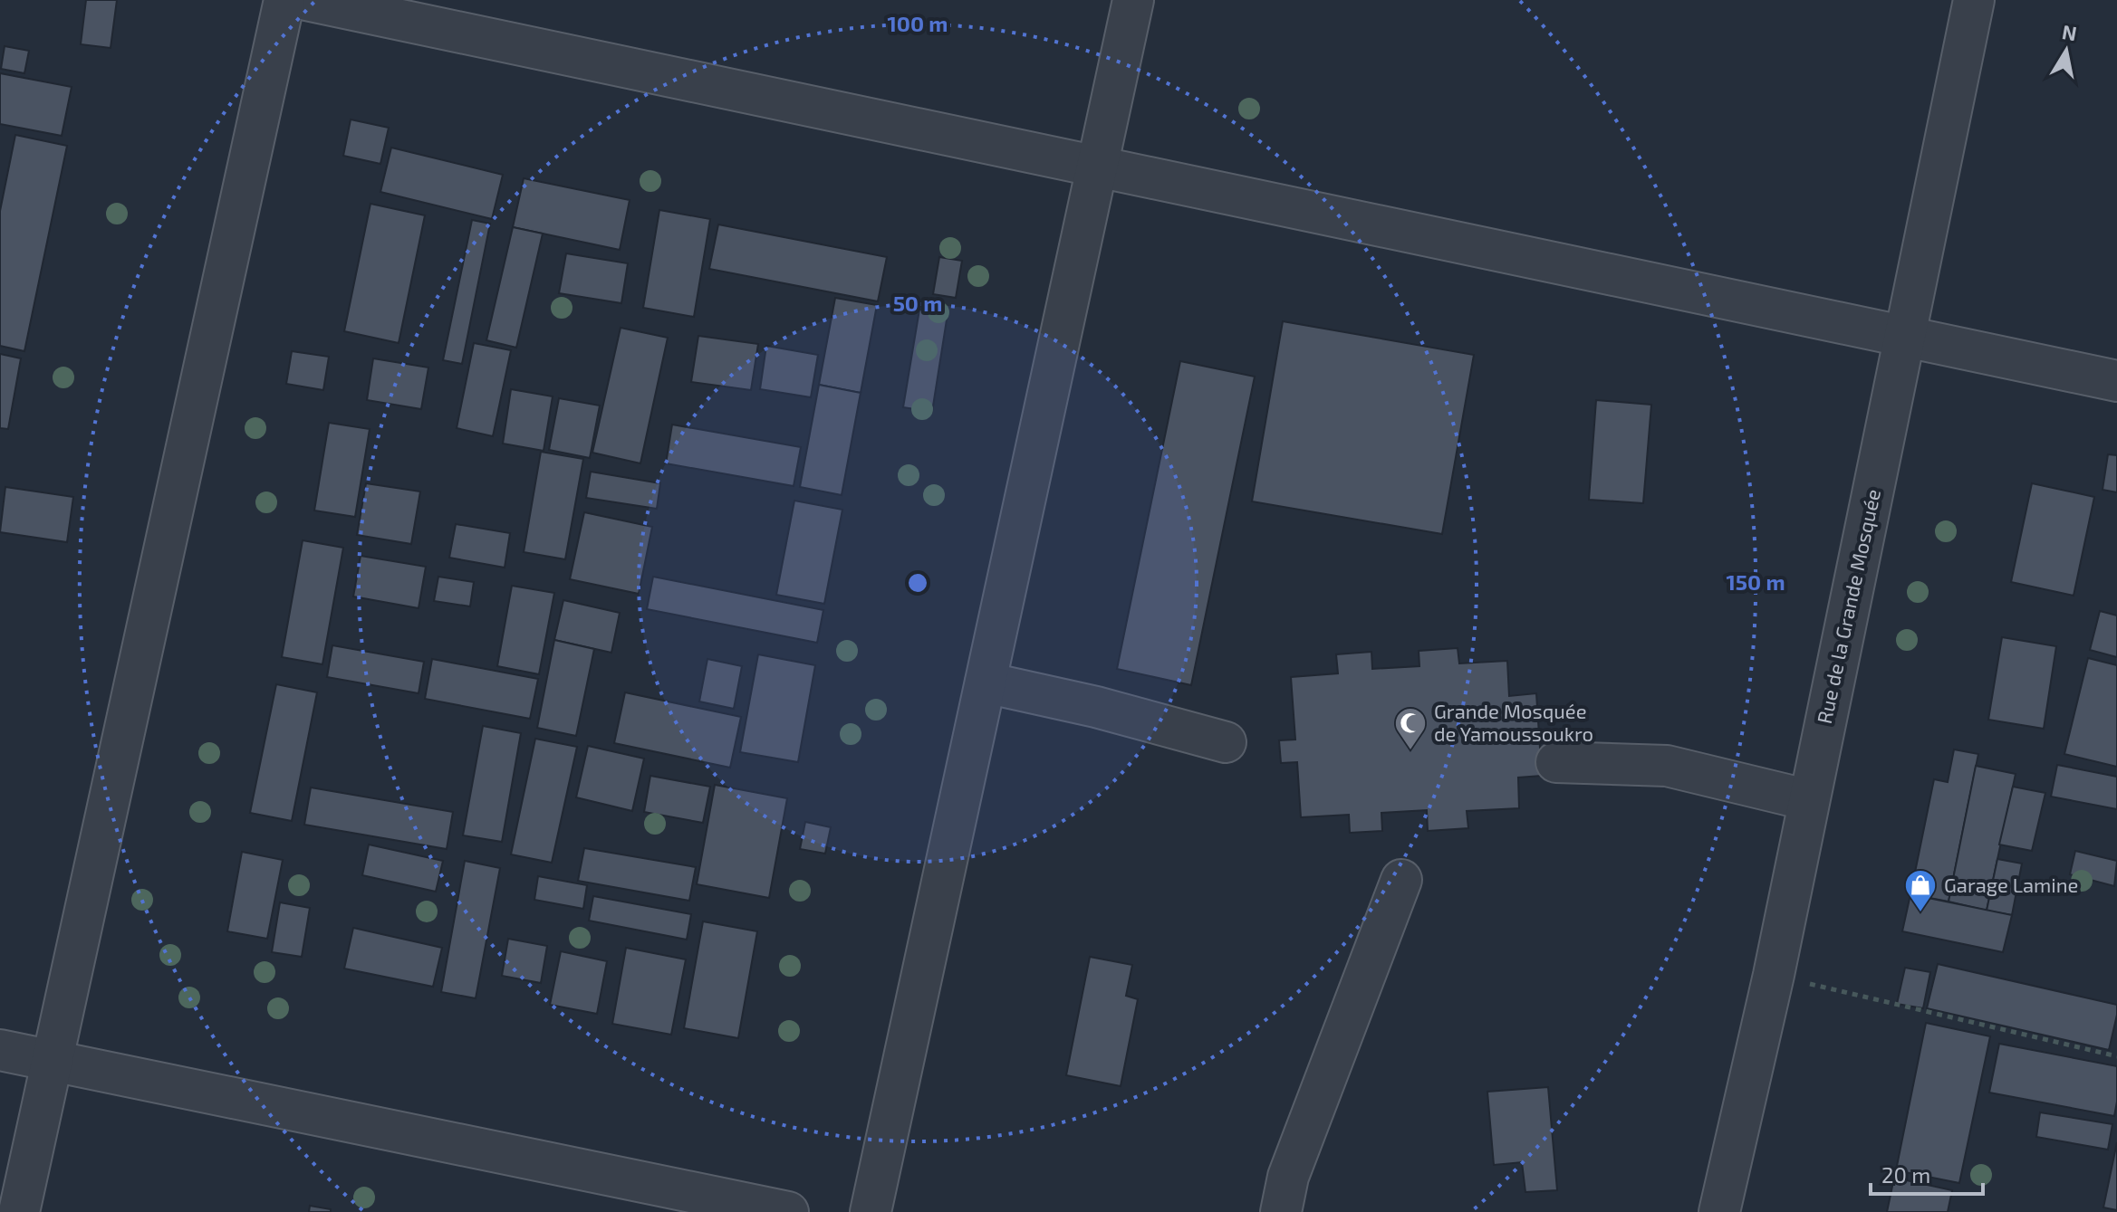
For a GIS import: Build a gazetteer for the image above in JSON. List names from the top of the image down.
{
  "streets": {
    "street": ["Rue de la Grande Mosquée"]
  },
  "places": {
    "mosque": ["Grande Mosquée de Yamoussoukro"],
    "shop": ["Garage Lamine"]
  },
  "scale_bar": "20 m",
  "north": "top",
  "rings": ["100 m", "50 m", "150 m"]
}
